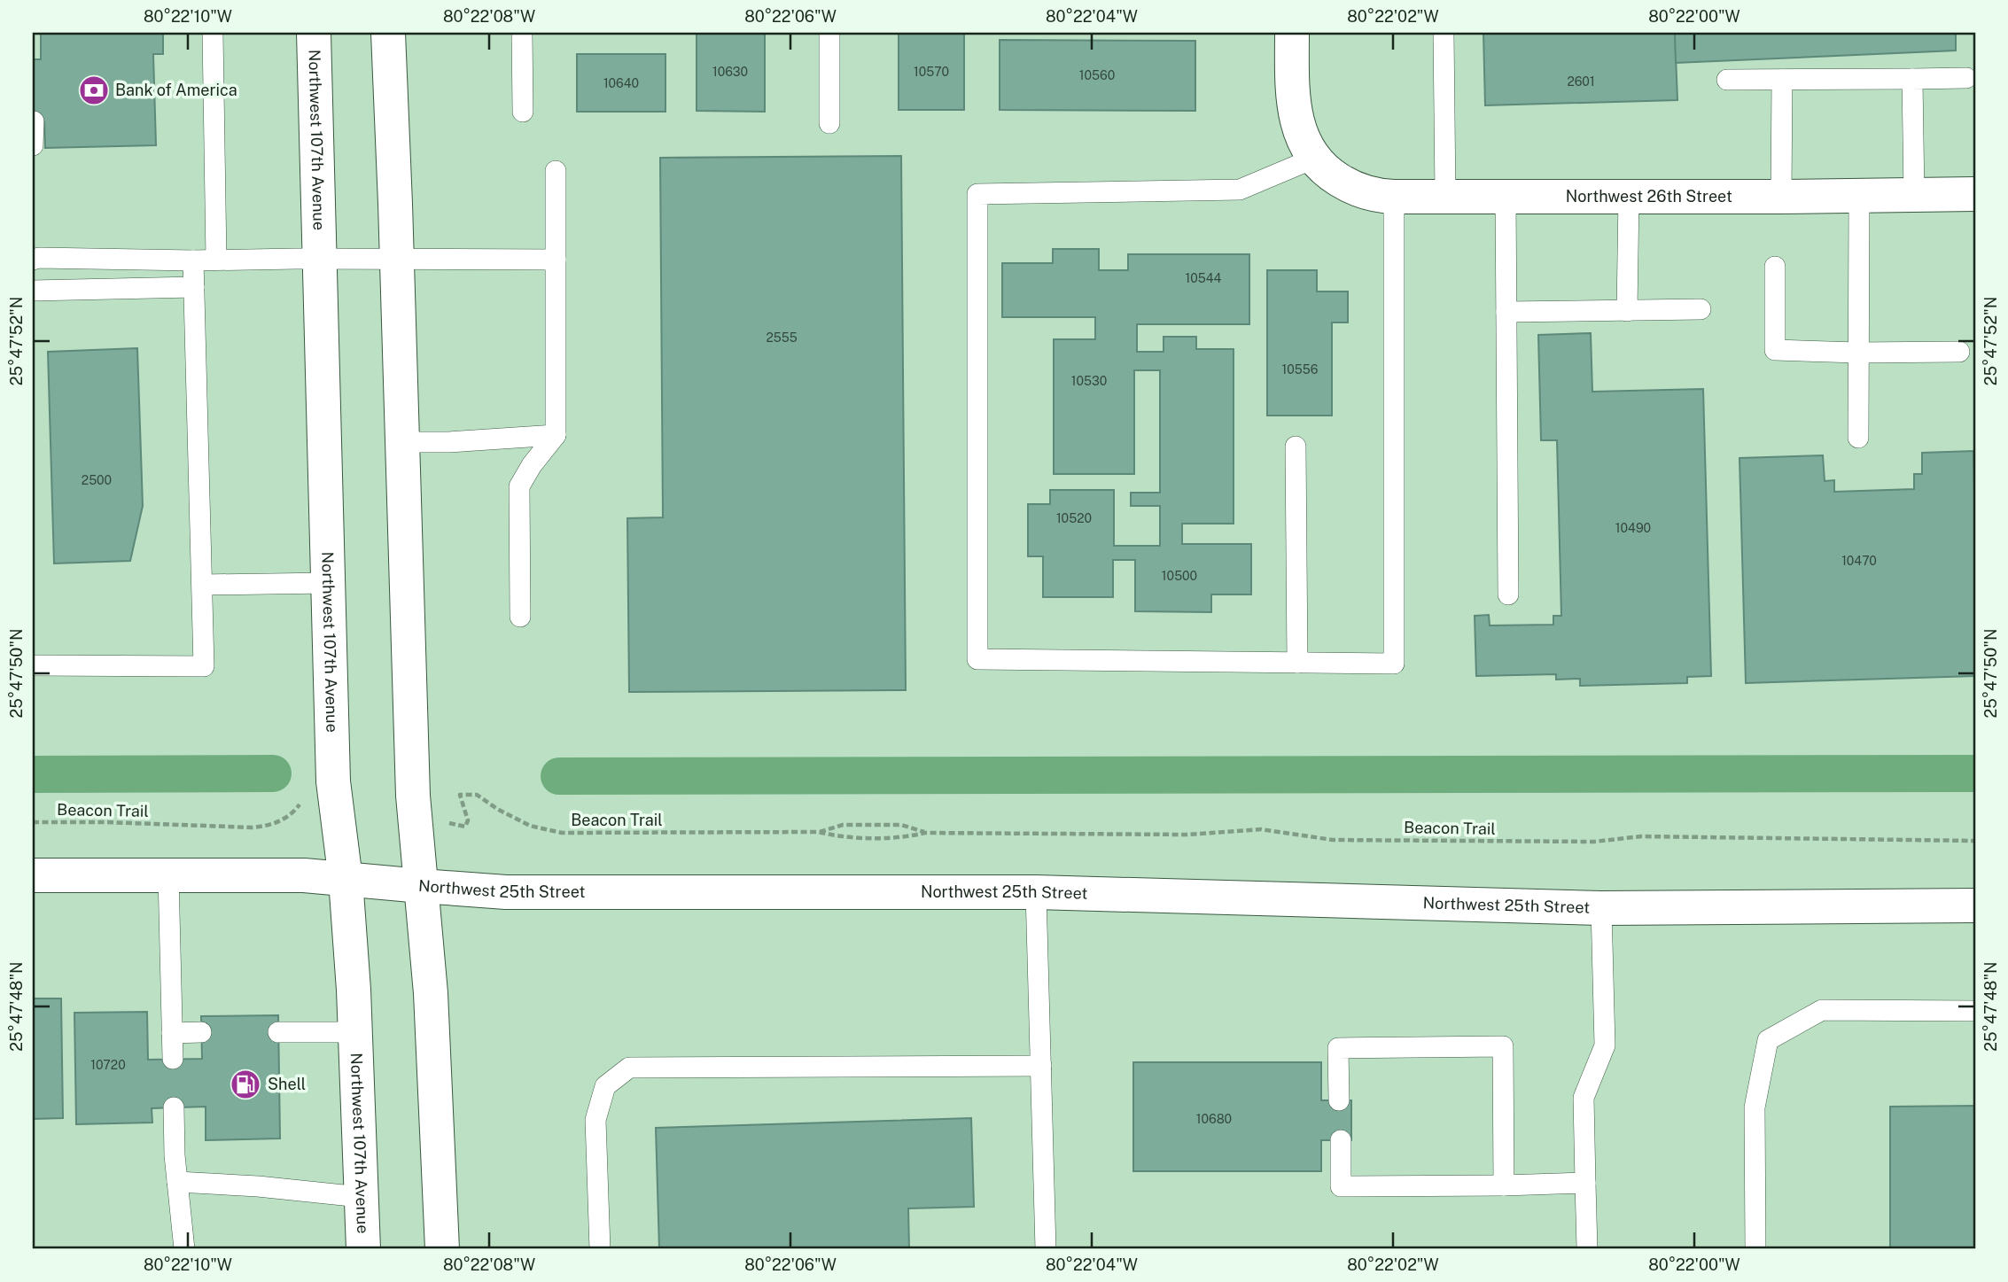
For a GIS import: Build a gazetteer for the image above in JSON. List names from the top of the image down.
{
  "streets": {
    "main road": ["Northwest 107th Avenue", "Northwest 26th Street", "Northwest 25th Street"],
    "path": ["Beacon Trail"]
  },
  "crossings": [
    ["Northwest 107th Avenue", "Northwest 25th Street"]
  ],
  "places": {
    "bank": ["Bank of America"],
    "fuel station": ["Shell"]
  },
  "house_numbers": [
    "10630",
    "10570",
    "10560",
    "2601",
    "10640",
    "10544",
    "2555",
    "10556",
    "10530",
    "2500",
    "10520",
    "10490",
    "10470",
    "10500",
    "10720",
    "10680"
  ],
  "coordinates": [
    "80°22'10\"W",
    "80°22'08\"W",
    "80°22'06\"W",
    "80°22'04\"W",
    "80°22'02\"W",
    "80°22'00\"W",
    "25°47'52\"N",
    "25°47'50\"N",
    "25°47'48\"N"
  ]
}
